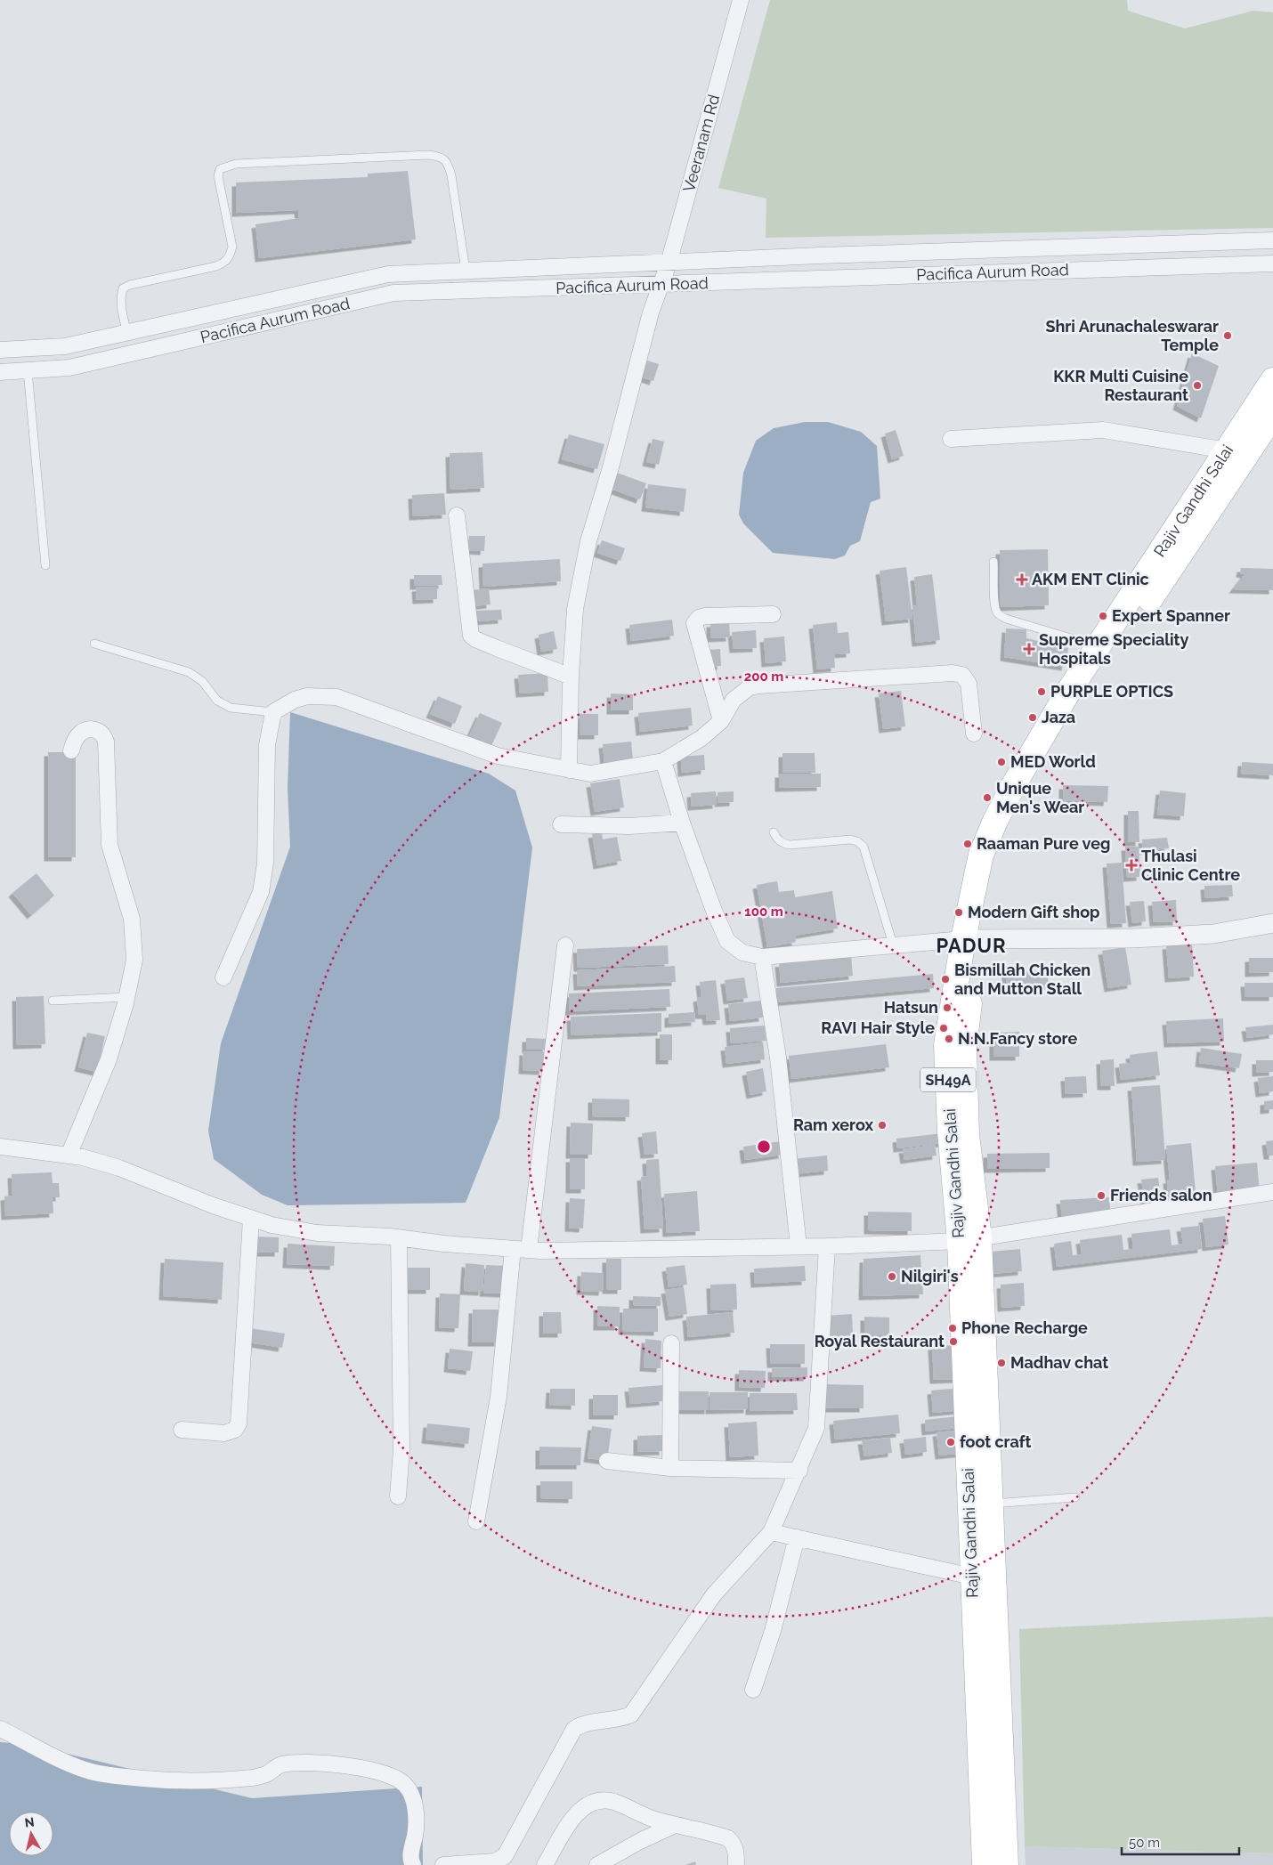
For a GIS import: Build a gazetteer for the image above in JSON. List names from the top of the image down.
{
  "streets": {
    "main road": ["Rajiv Gandhi Salai", "SH49A"],
    "street": ["Veeranam Rd", "Pacifica Aurum Road"]
  },
  "crossings": [
    ["Veeranam Rd", "Pacifica Aurum Road"]
  ],
  "districts": ["PADUR"],
  "places": {
    "other": [
      "Shri Arunachaleswarar Temple",
      "KKR Multi Cuisine Restaurant",
      "Expert Spanner",
      "PURPLE OPTICS",
      "Jaza",
      "MED World",
      "Unique Men's Wear",
      "Raaman Pure veg",
      "Modern Gift shop",
      "Bismillah Chicken and Mutton Stall",
      "Hatsun",
      "RAVI Hair Style",
      "N.N.Fancy store",
      "Ram xerox",
      "Friends salon",
      "Nilgiri's",
      "Phone Recharge",
      "Royal Restaurant",
      "Madhav chat",
      "foot craft"
    ],
    "health": ["AKM ENT Clinic", "Supreme Speciality Hospitals", "Thulasi Clinic Centre"]
  },
  "scale_bar": "50 m",
  "north": "top",
  "rings": ["200 m", "100 m"]
}
